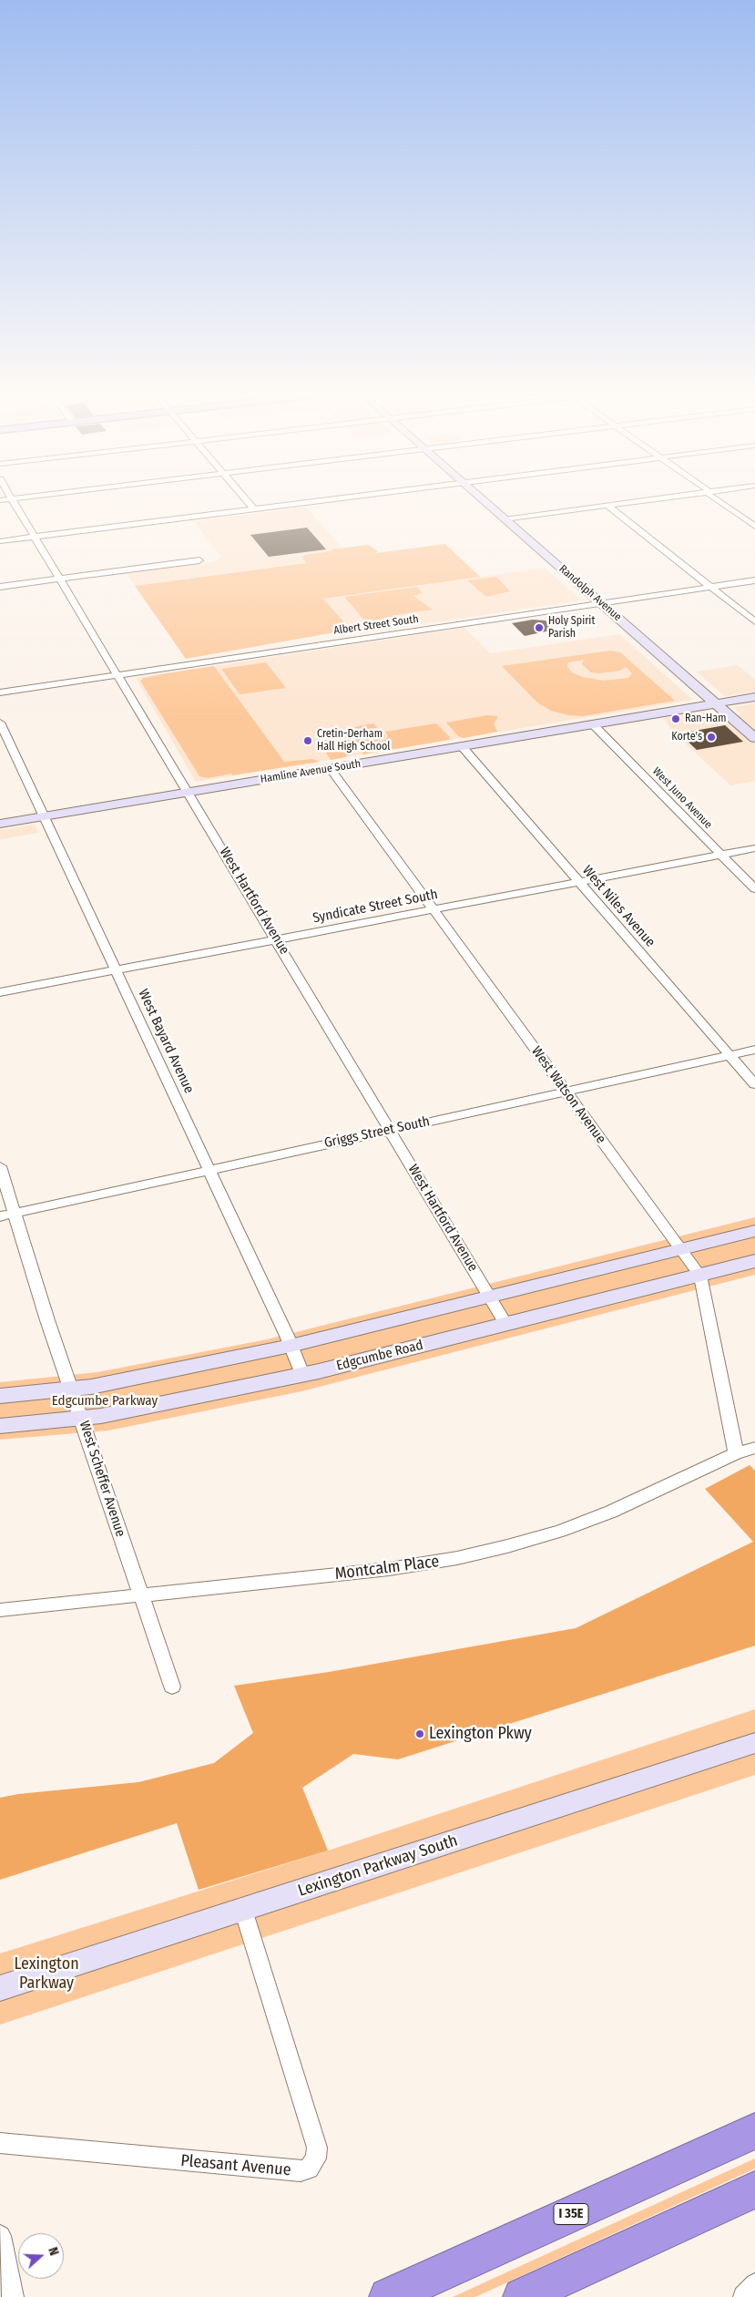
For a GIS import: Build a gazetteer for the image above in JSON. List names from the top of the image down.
{
  "streets": {
    "highway": ["I 35E"],
    "street": [
      "Randolph Avenue",
      "Albert Street South",
      "Hamline Avenue South",
      "West Juno Avenue",
      "West Hartford Avenue",
      "Syndicate Street South",
      "West Niles Avenue",
      "West Bayard Avenue",
      "West Watson Avenue",
      "Griggs Street South",
      "Edgcumbe Road",
      "West Scheffer Avenue",
      "Montcalm Place",
      "Lexington Parkway South",
      "Pleasant Avenue"
    ]
  },
  "crossings": [
    ["Randolph Avenue", "Albert Street South"],
    ["Randolph Avenue", "Hamline Avenue South"],
    ["Albert Street South", "West Hartford Avenue"],
    ["Hamline Avenue South", "West Juno Avenue"],
    ["Hamline Avenue South", "West Hartford Avenue"],
    ["Hamline Avenue South", "West Niles Avenue"],
    ["Hamline Avenue South", "West Bayard Avenue"],
    ["Hamline Avenue South", "West Watson Avenue"],
    ["West Juno Avenue", "Syndicate Street South"],
    ["West Hartford Avenue", "Syndicate Street South"],
    ["West Hartford Avenue", "Griggs Street South"],
    ["West Hartford Avenue", "Edgcumbe Road"],
    ["Syndicate Street South", "West Niles Avenue"],
    ["Syndicate Street South", "West Bayard Avenue"],
    ["Syndicate Street South", "West Watson Avenue"],
    ["West Niles Avenue", "Griggs Street South"],
    ["West Bayard Avenue", "Griggs Street South"],
    ["West Bayard Avenue", "Edgcumbe Road"],
    ["West Watson Avenue", "Griggs Street South"],
    ["West Watson Avenue", "Edgcumbe Road"],
    ["West Watson Avenue", "Montcalm Place"],
    ["Griggs Street South", "West Scheffer Avenue"],
    ["Edgcumbe Road", "West Scheffer Avenue"],
    ["West Scheffer Avenue", "Montcalm Place"],
    ["Lexington Parkway South", "Pleasant Avenue"]
  ],
  "parks": ["Edgcumbe Parkway", "Lexington Parkway"],
  "places": [
    "Holy Spirit Parish",
    "Ran-Ham",
    "Korte's",
    "Cretin-Derham Hall High School",
    "Lexington Pkwy"
  ],
  "north": "right"
}
